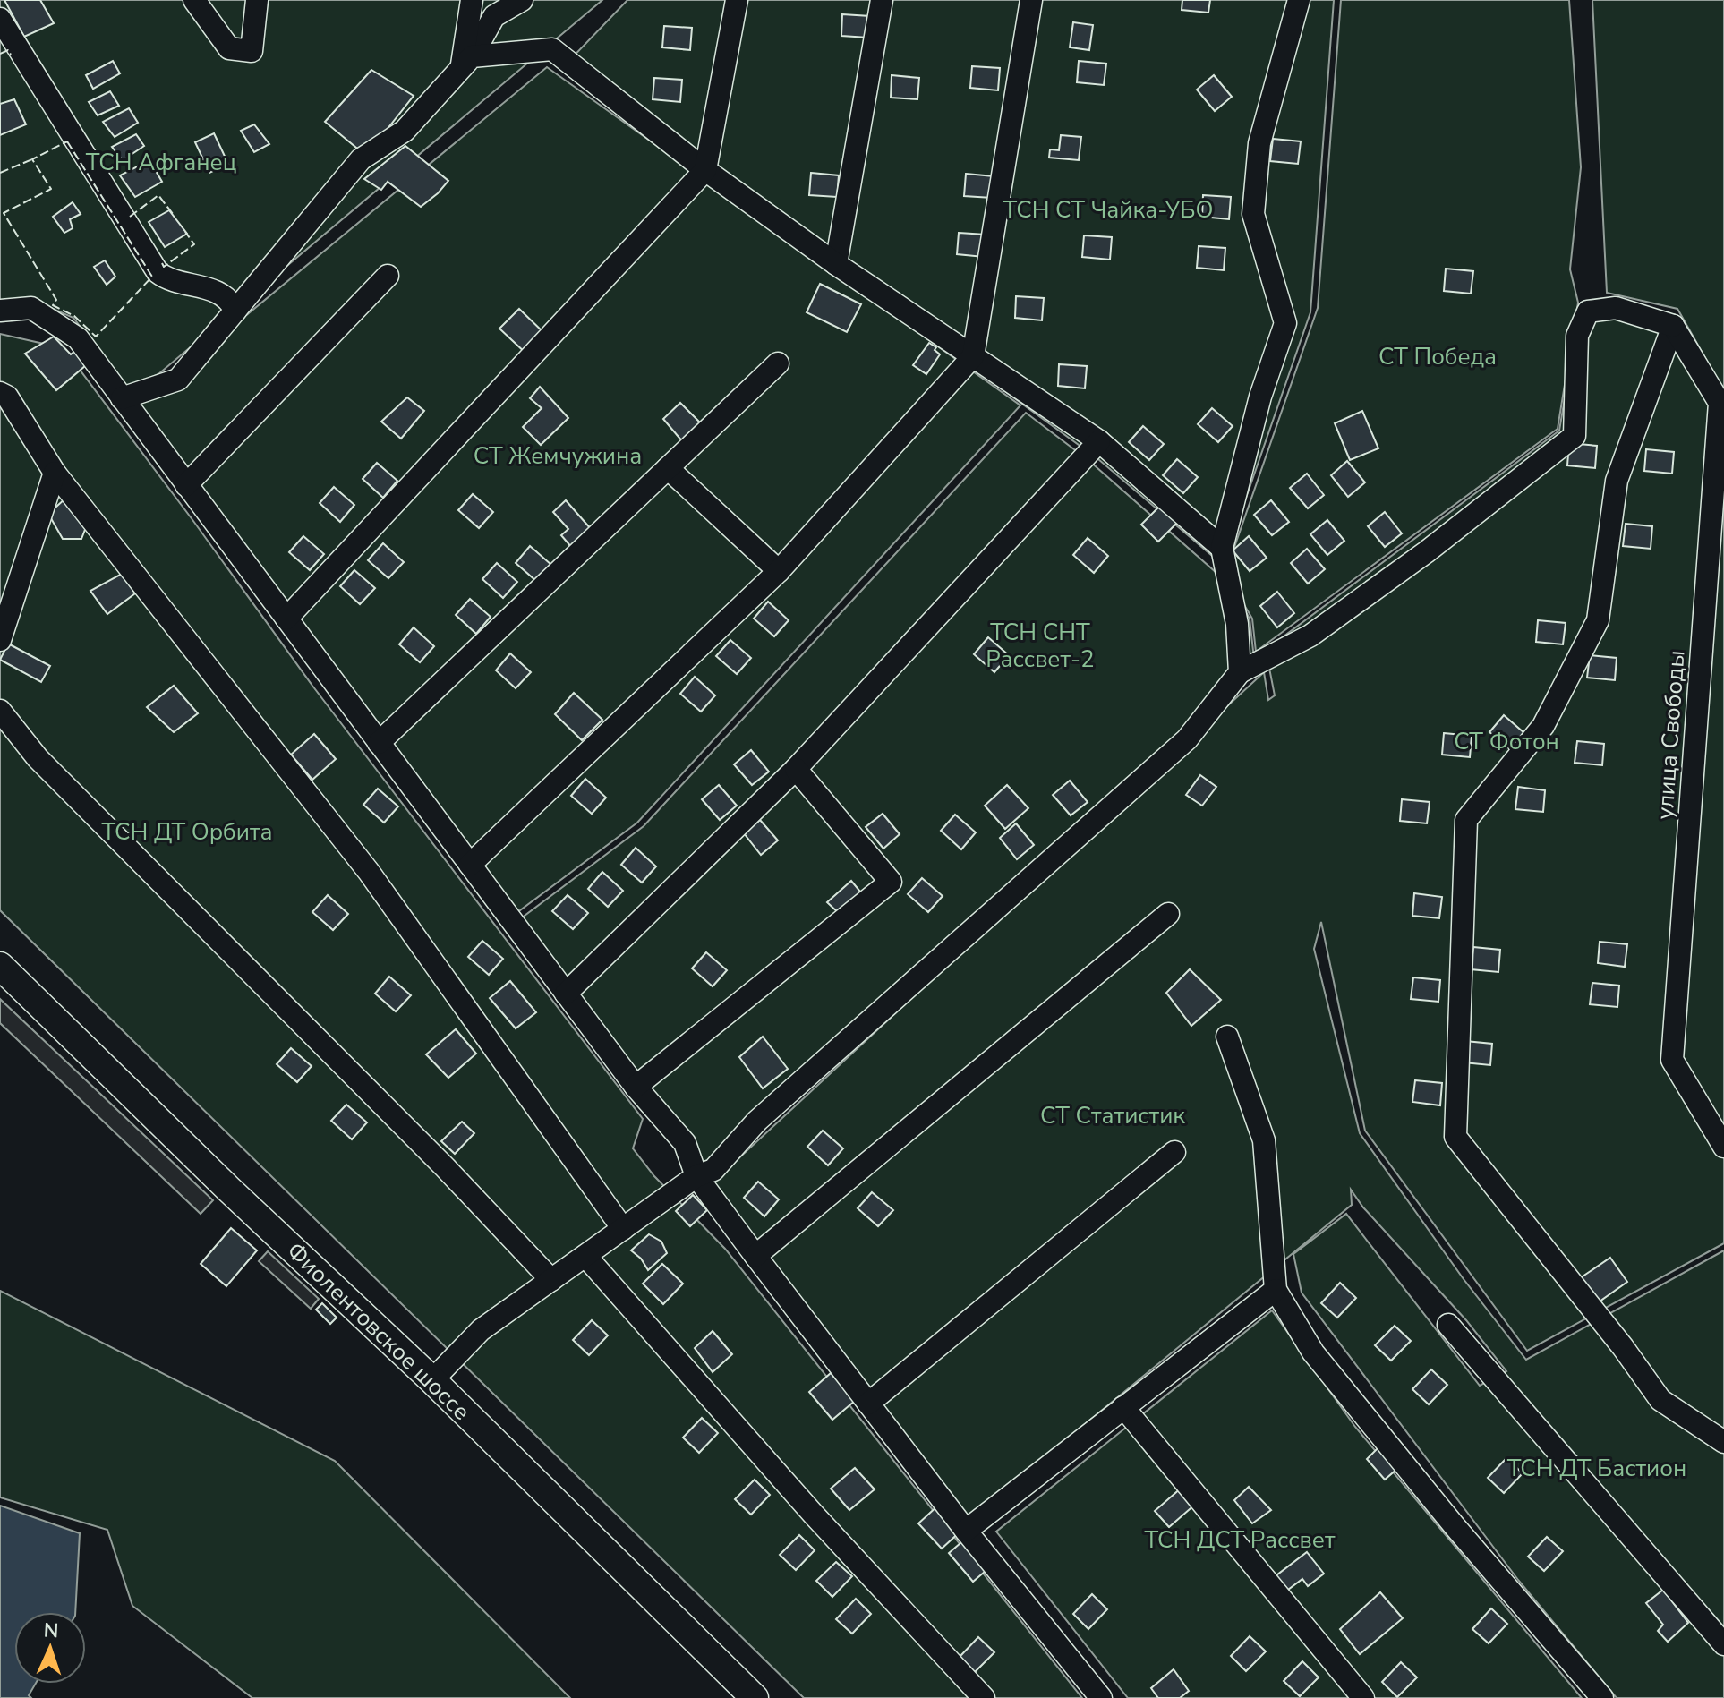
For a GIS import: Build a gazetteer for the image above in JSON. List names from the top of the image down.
{
  "streets": {
    "main road": ["Фиолентовское шоссе"],
    "street": ["улица Свободы"]
  },
  "parks": [
    "ТСН Афганец",
    "ТСН СТ Чайка-УБО",
    "СТ Победа",
    "СТ Жемчужина",
    "ТСН СНТ Рассвет-2",
    "СТ Фотон",
    "ТСН ДТ Орбита",
    "СТ Статистик",
    "ТСН ДТ Бастион",
    "ТСН ДСТ Рассвет"
  ],
  "north": "top"
}
